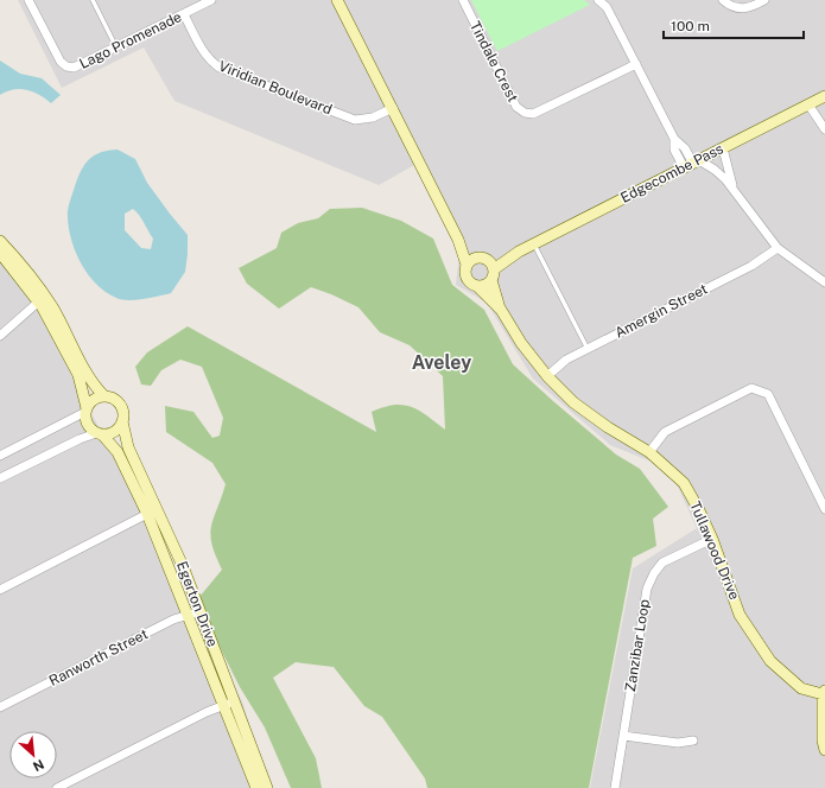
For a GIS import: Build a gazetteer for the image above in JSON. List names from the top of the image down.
{
  "streets": {
    "street": [
      "Lago Promenade",
      "Tindale Crest",
      "Viridian Boulevard",
      "Edgecombe Pass",
      "Amergin Street",
      "Tullawood Drive",
      "Egerton Drive",
      "Zanzibar Loop",
      "Ranworth Street"
    ]
  },
  "crossings": [
    ["Lago Promenade", "Viridian Boulevard"],
    ["Edgecombe Pass", "Tullawood Drive"],
    ["Amergin Street", "Tullawood Drive"],
    ["Tullawood Drive", "Zanzibar Loop"],
    ["Egerton Drive", "Ranworth Street"]
  ],
  "districts": ["Aveley"],
  "scale_bar": "100 m",
  "north": "bottom right"
}
